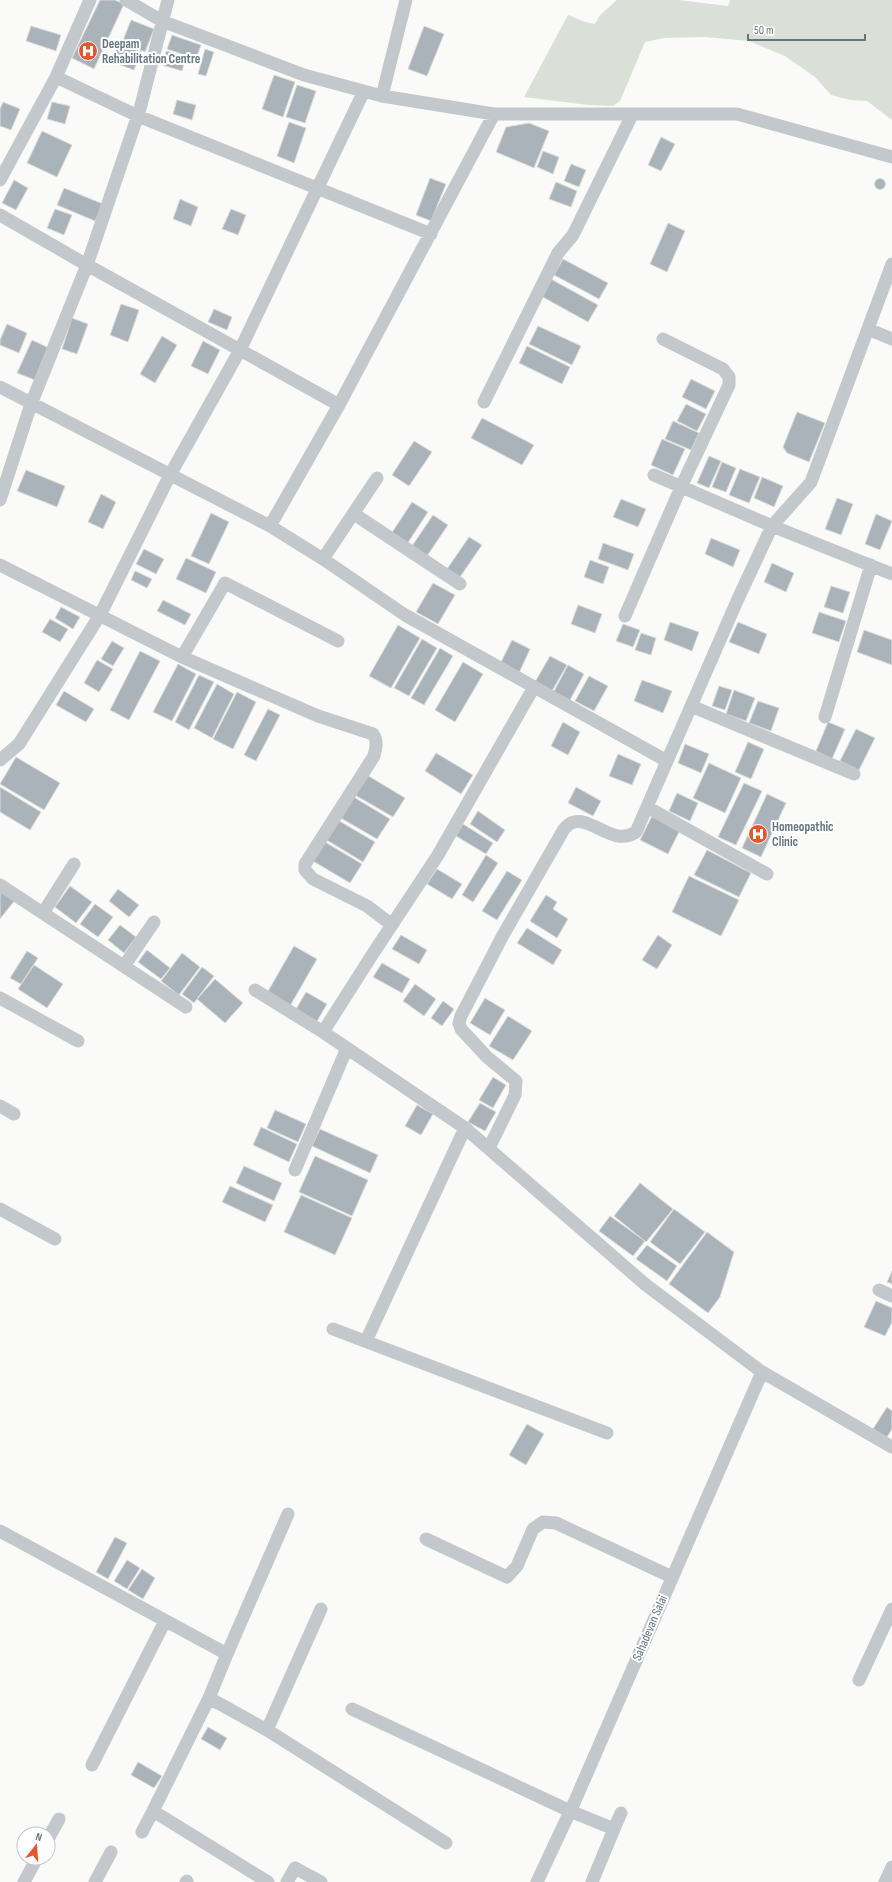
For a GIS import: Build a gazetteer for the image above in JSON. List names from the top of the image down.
{
  "streets": {
    "street": ["Sahadevan Salai"]
  },
  "places": {
    "hospital": ["Deepam Rehabilitation Centre", "Homeopathic Clinic"]
  },
  "scale_bar": "50 m",
  "north": "top"
}
